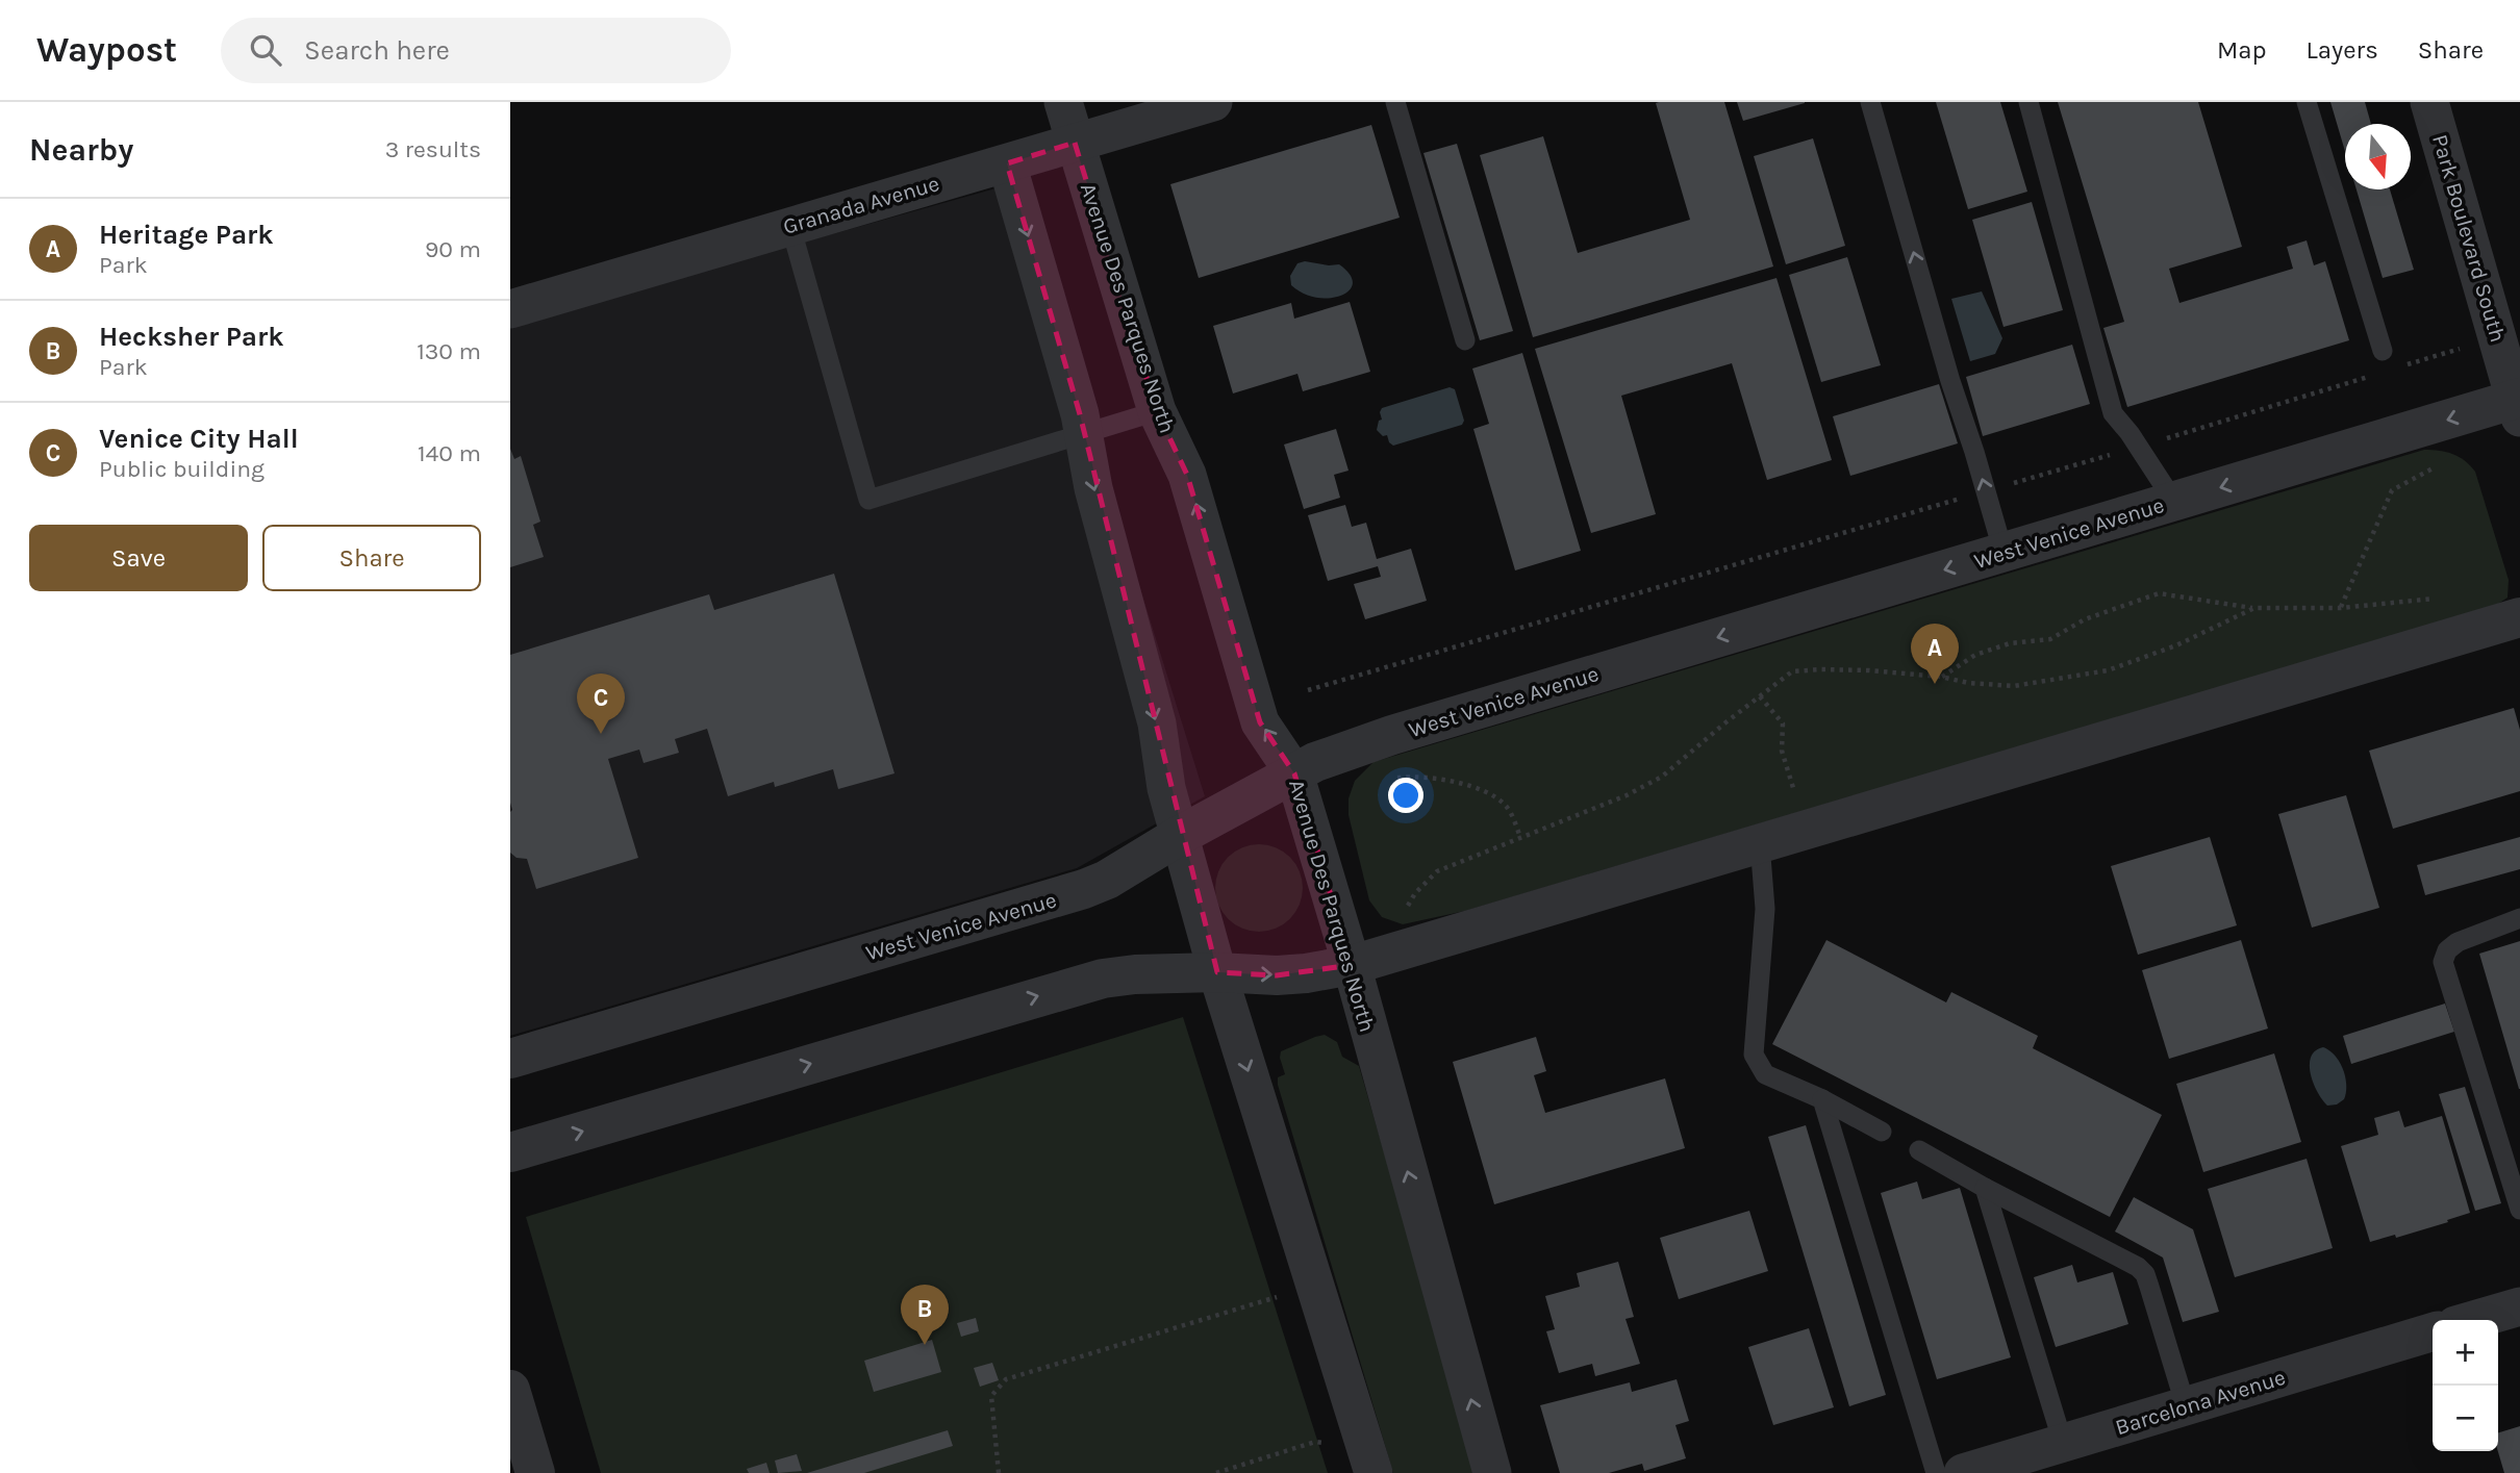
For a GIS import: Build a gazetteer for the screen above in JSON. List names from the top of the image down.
{
  "streets": {
    "street": [
      "Granada Avenue",
      "Park Boulevard South",
      "Avenue Des Parques North",
      "West Venice Avenue",
      "Barcelona Avenue"
    ]
  },
  "crossings": [
    ["Granada Avenue", "Avenue Des Parques North"],
    ["Park Boulevard South", "West Venice Avenue"],
    ["Avenue Des Parques North", "West Venice Avenue"]
  ],
  "north": "bottom",
  "page": {
    "header": "Waypost",
    "search": "Search here",
    "nav": ["Map", "Layers", "Share"],
    "heading": ["Nearby", "3 results"],
    "list": [
      {
        "mark": "A",
        "name": "Heritage Park",
        "note": "Park",
        "value": "90 m"
      },
      {
        "mark": "B",
        "name": "Hecksher Park",
        "note": "Park",
        "value": "130 m"
      },
      {
        "mark": "C",
        "name": "Venice City Hall",
        "note": "Public building",
        "value": "140 m"
      }
    ],
    "buttons": ["Save", "Share"],
    "pins": ["A", "C", "B"],
    "map_buttons": ["+", "−"]
  }
}
